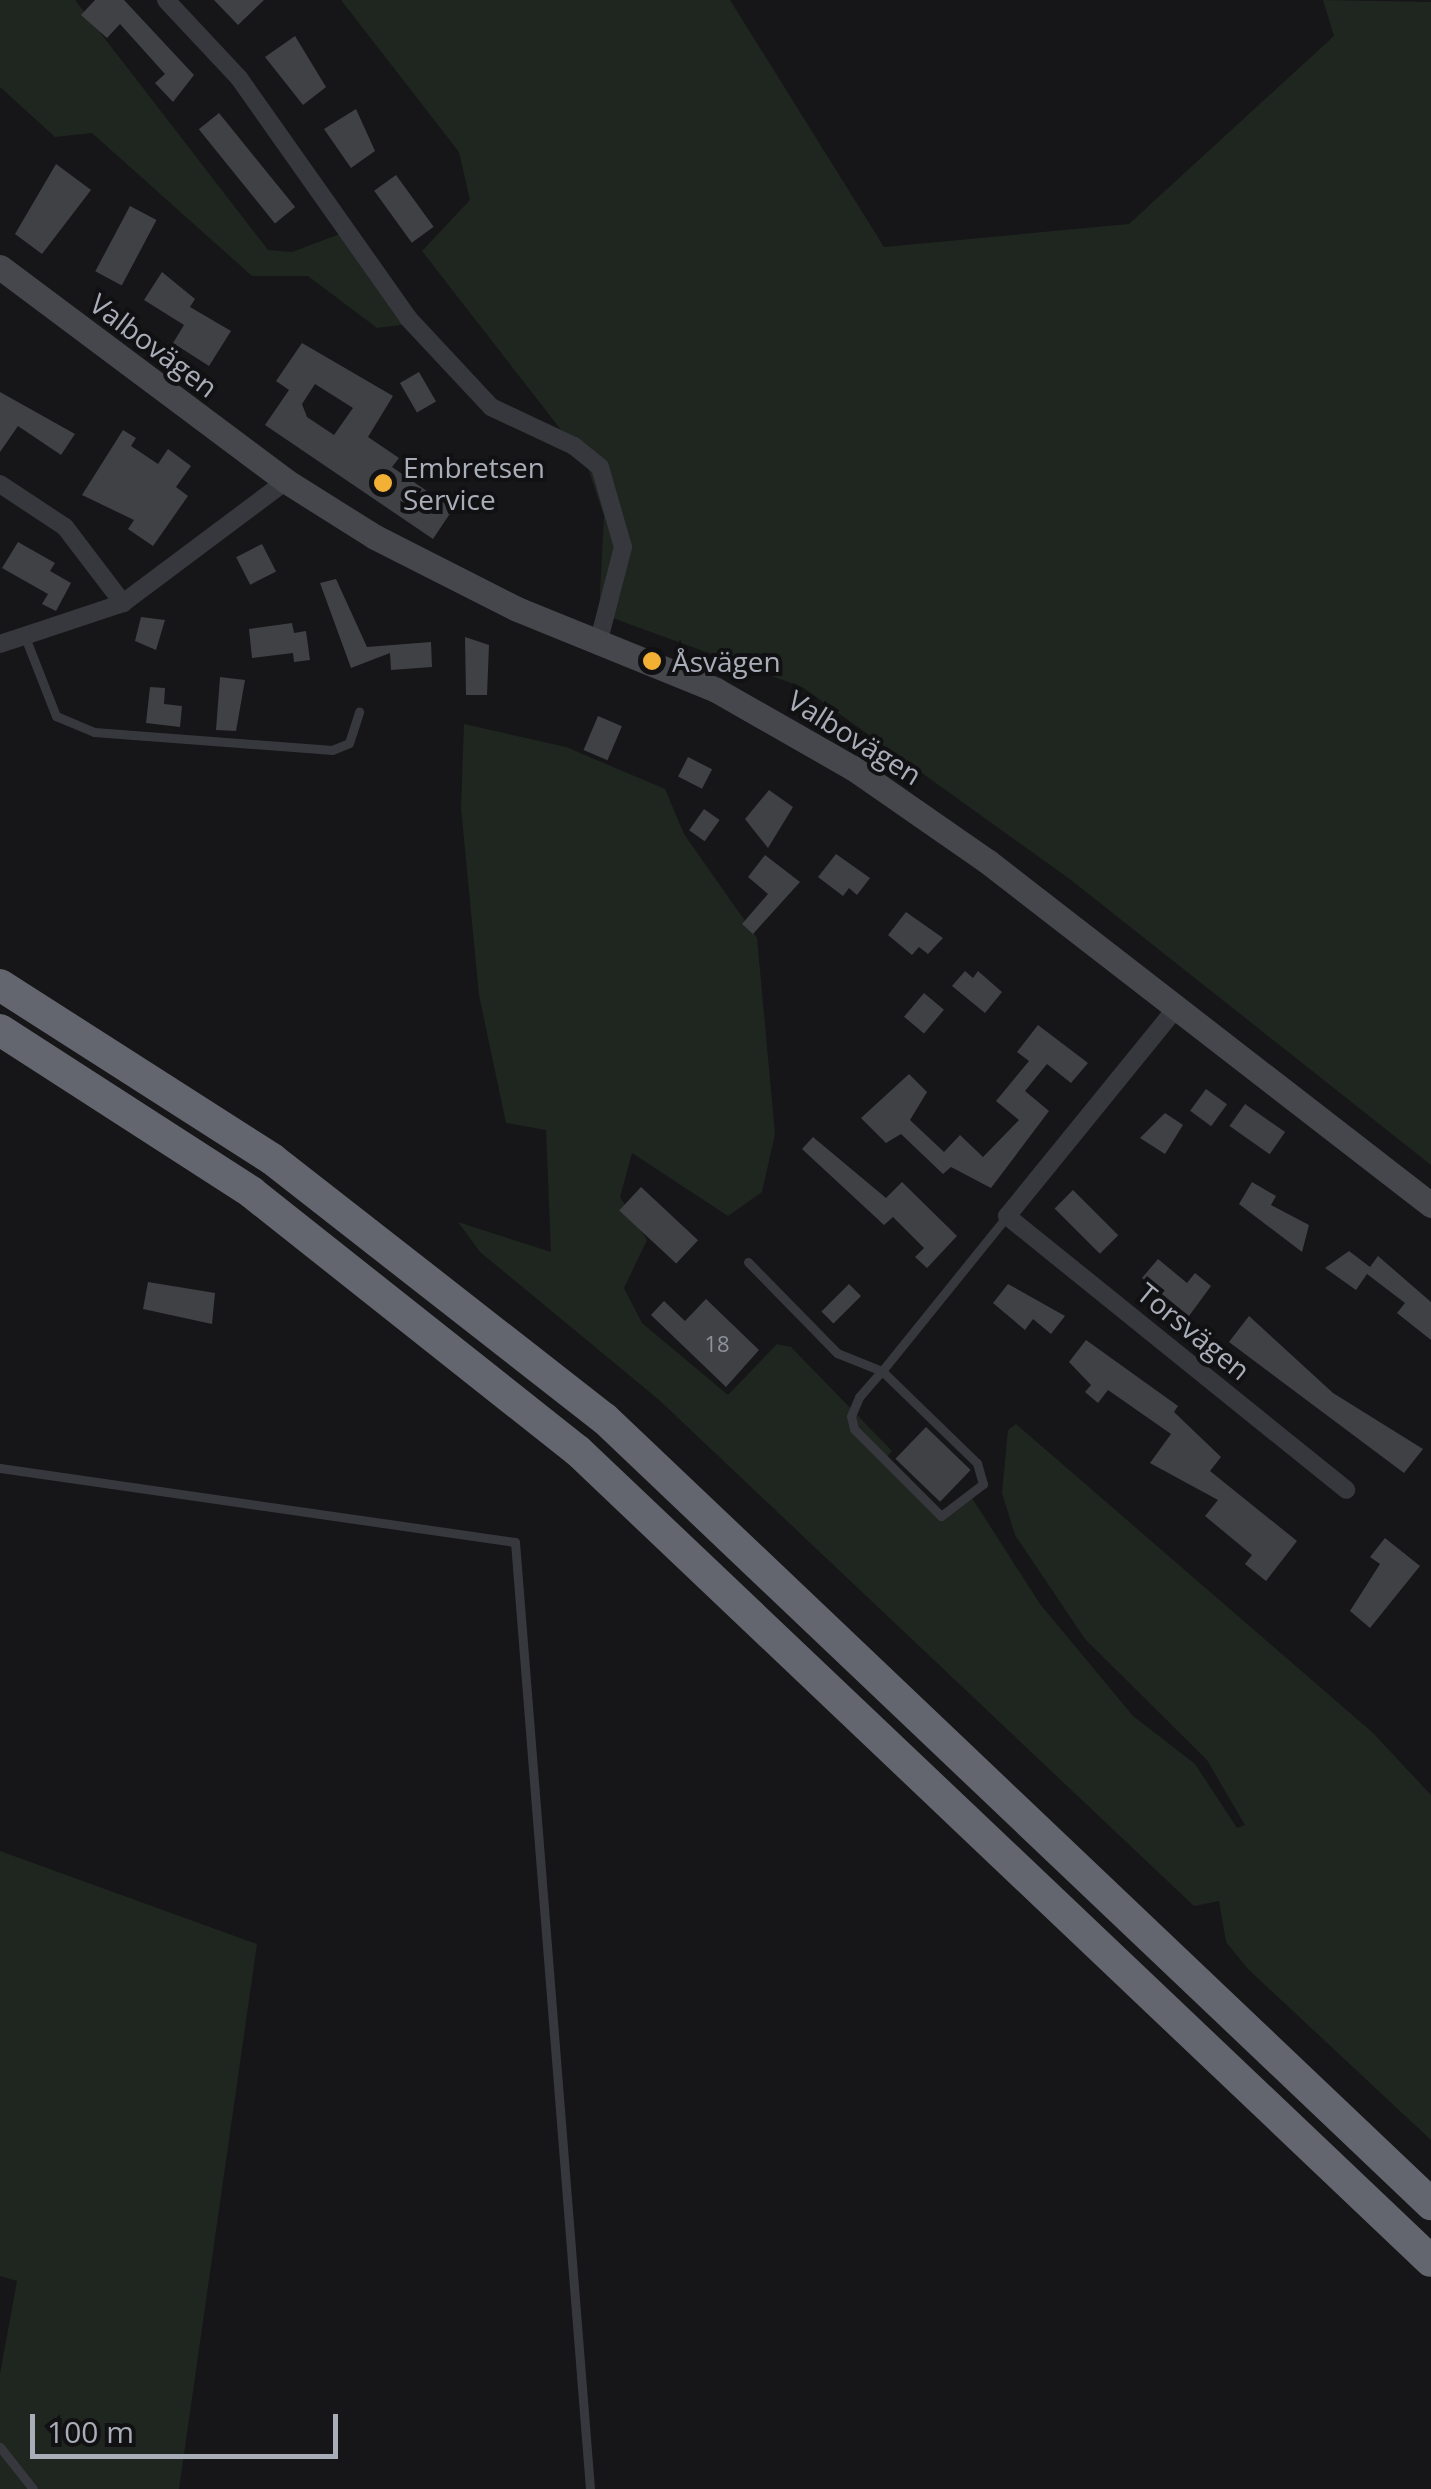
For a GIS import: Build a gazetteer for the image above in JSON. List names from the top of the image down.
{
  "streets": {
    "main road": ["Valbovägen"],
    "street": ["Torsvägen"]
  },
  "places": ["Embretsen Service", "Åsvägen"],
  "house_numbers": ["18"],
  "scale_bar": "100 m"
}
